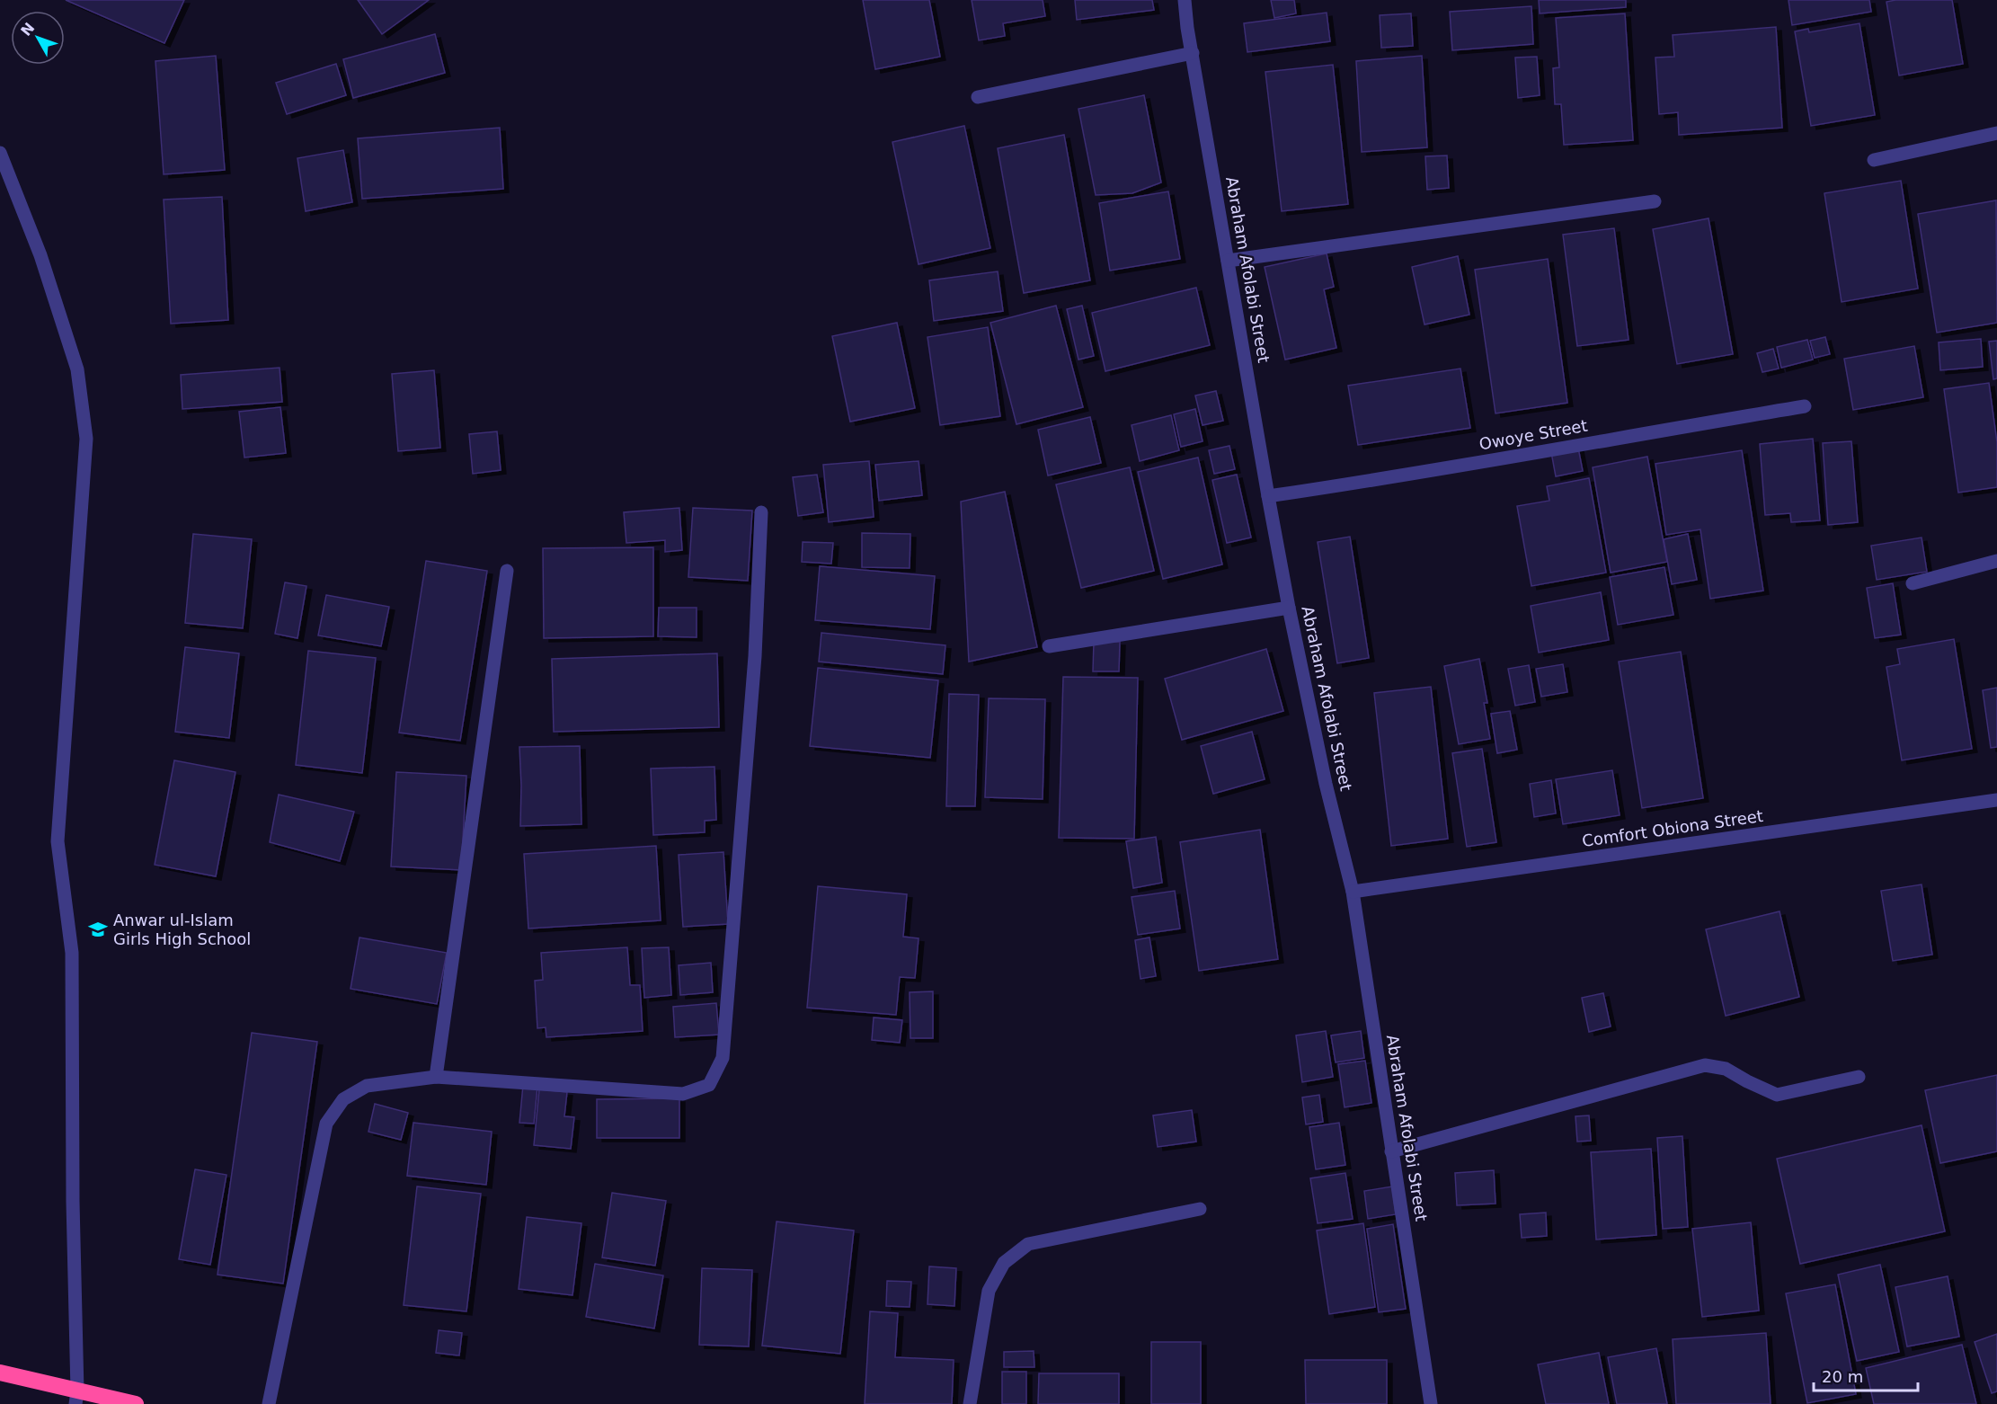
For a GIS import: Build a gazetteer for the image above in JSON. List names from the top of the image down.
{
  "streets": {
    "street": ["Abraham Afolabi Street", "Owoye Street", "Comfort Obiona Street"]
  },
  "crossings": [
    ["Abraham Afolabi Street", "Owoye Street"],
    ["Abraham Afolabi Street", "Comfort Obiona Street"]
  ],
  "places": {
    "school or university": ["Anwar ul-Islam Girls High School"]
  },
  "scale_bar": "20 m",
  "north": "top left"
}
